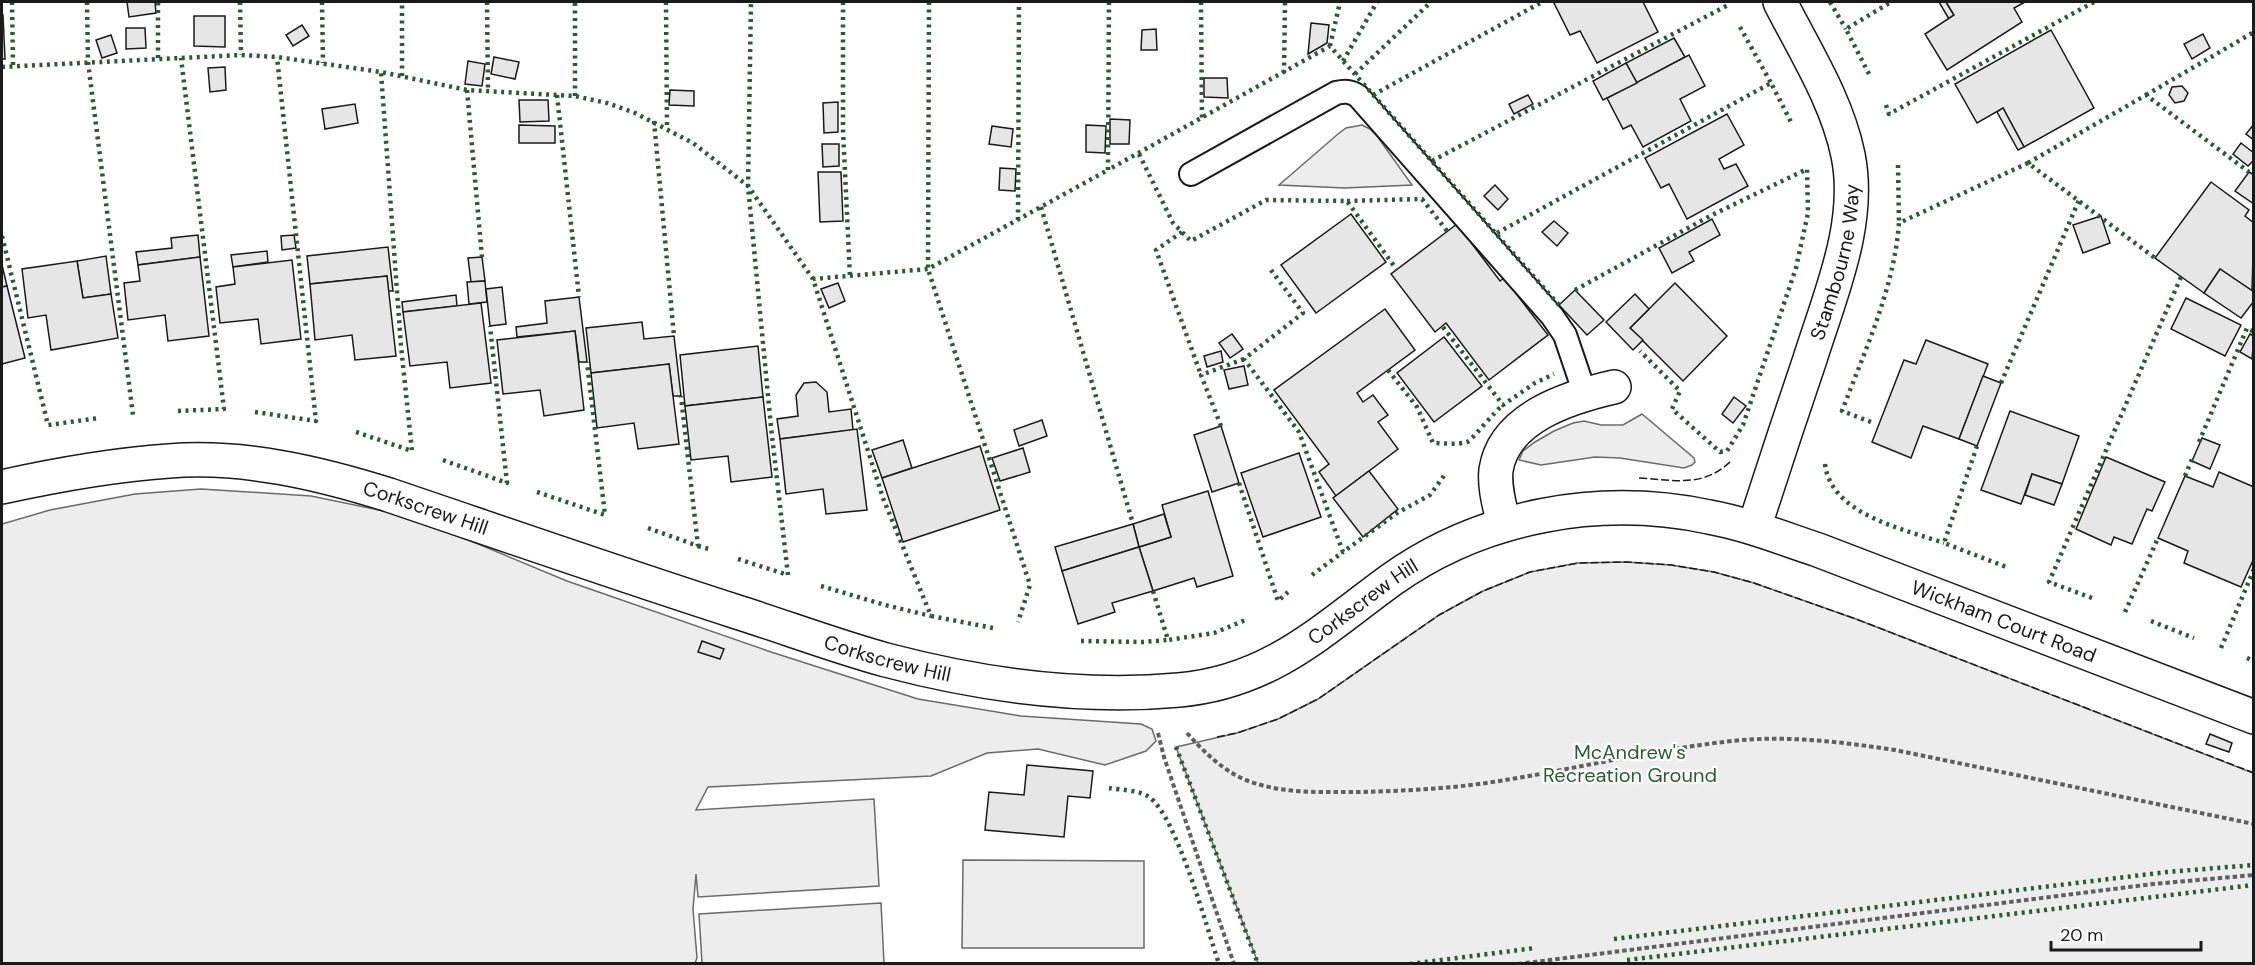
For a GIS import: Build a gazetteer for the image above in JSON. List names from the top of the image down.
{
  "streets": {
    "street": ["Stambourne Way", "Corkscrew Hill", "Wickham Court Road"]
  },
  "crossings": [
    ["Stambourne Way", "Corkscrew Hill"],
    ["Stambourne Way", "Wickham Court Road"],
    ["Corkscrew Hill", "Wickham Court Road"]
  ],
  "parks": ["McAndrew's Recreation Ground"],
  "scale_bar": "20 m"
}
